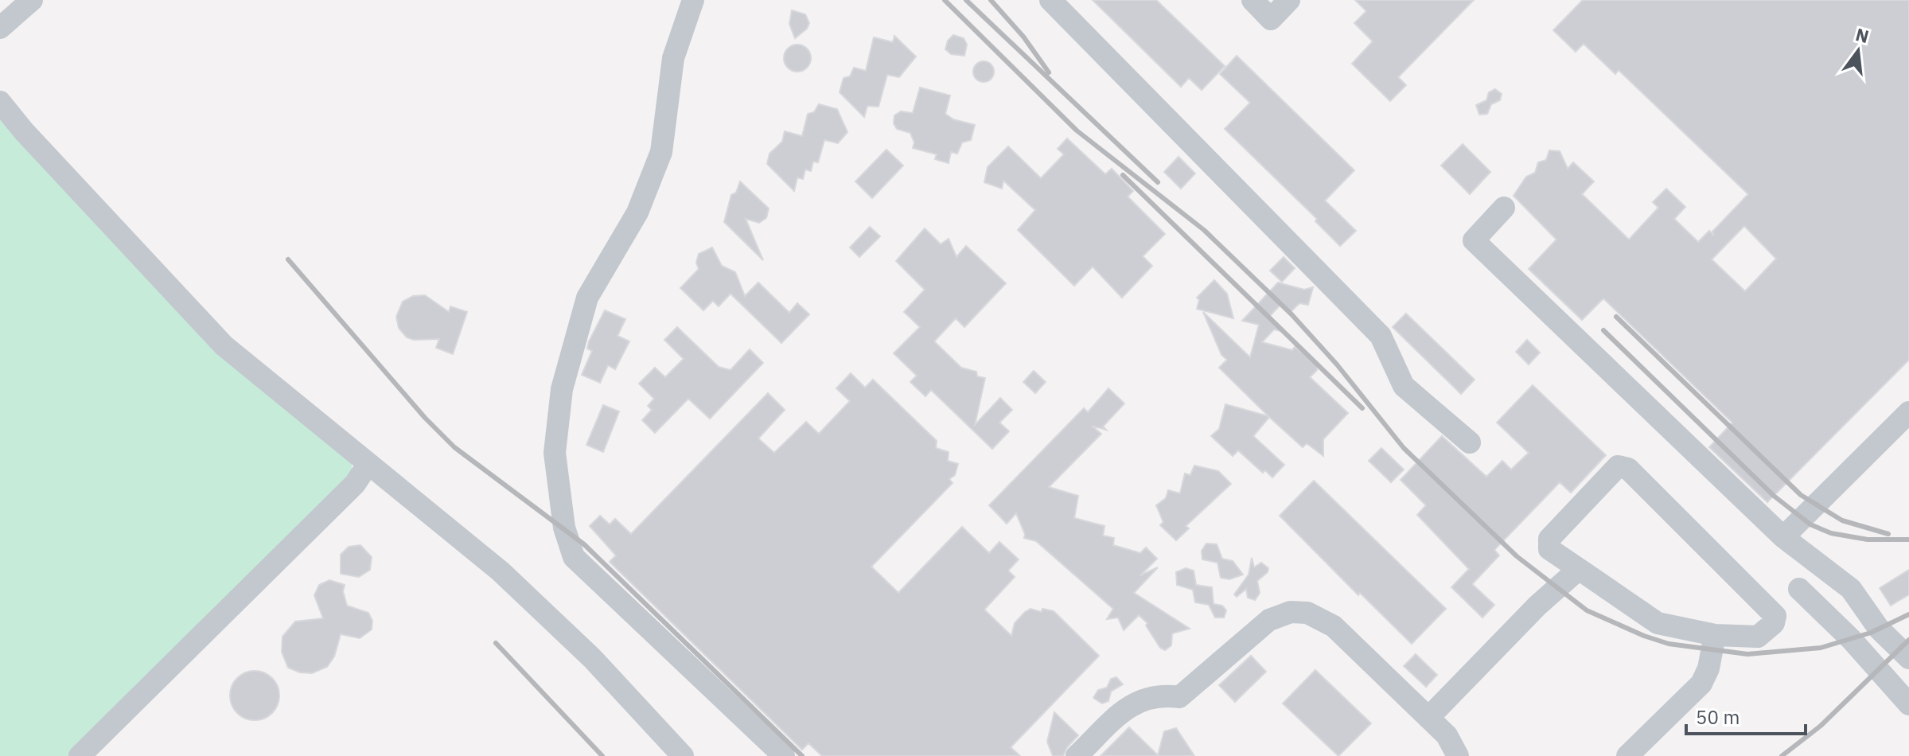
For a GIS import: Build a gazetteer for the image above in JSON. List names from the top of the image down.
{
  "scale_bar": "50 m",
  "north": "top"
}
